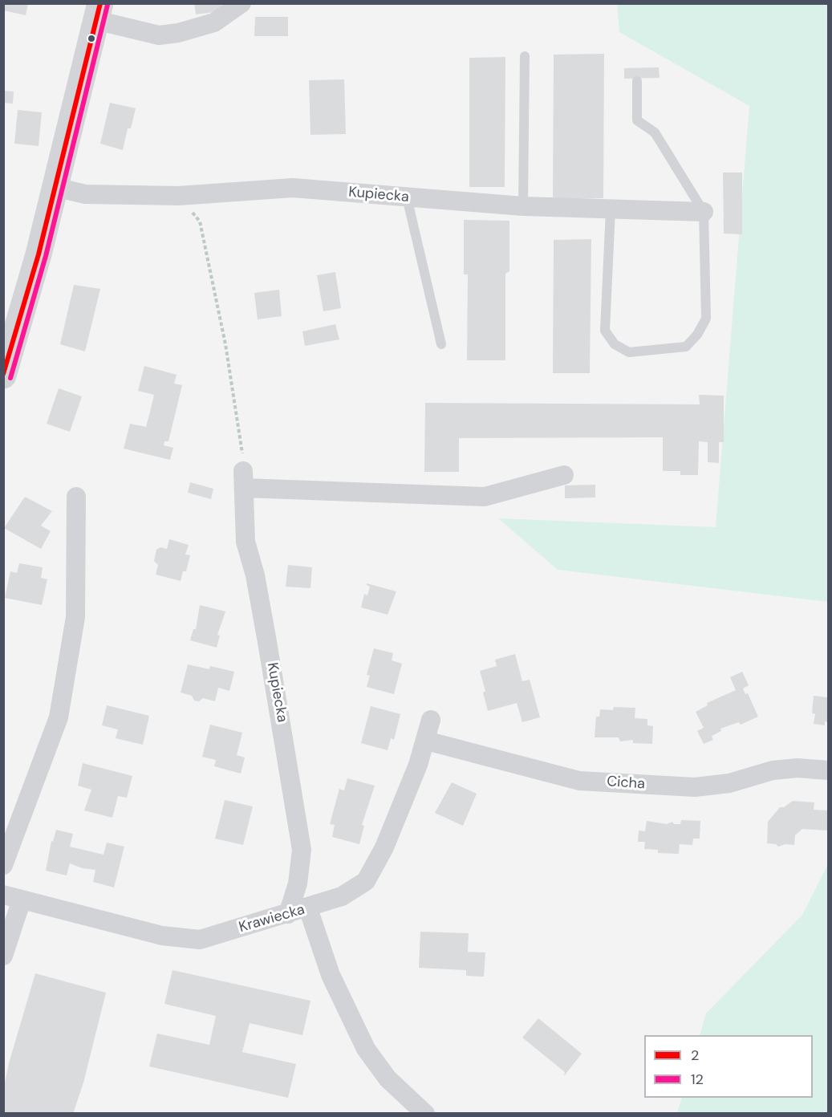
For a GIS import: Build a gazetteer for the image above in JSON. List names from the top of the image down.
{
  "streets": {
    "street": ["Kupiecka", "Cicha", "Krawiecka"]
  },
  "crossings": [
    ["Kupiecka", "Krawiecka"],
    ["Cicha", "Krawiecka"]
  ],
  "lines": ["transit line 2", "transit line 12"],
  "legend": ["2", "12"]
}
